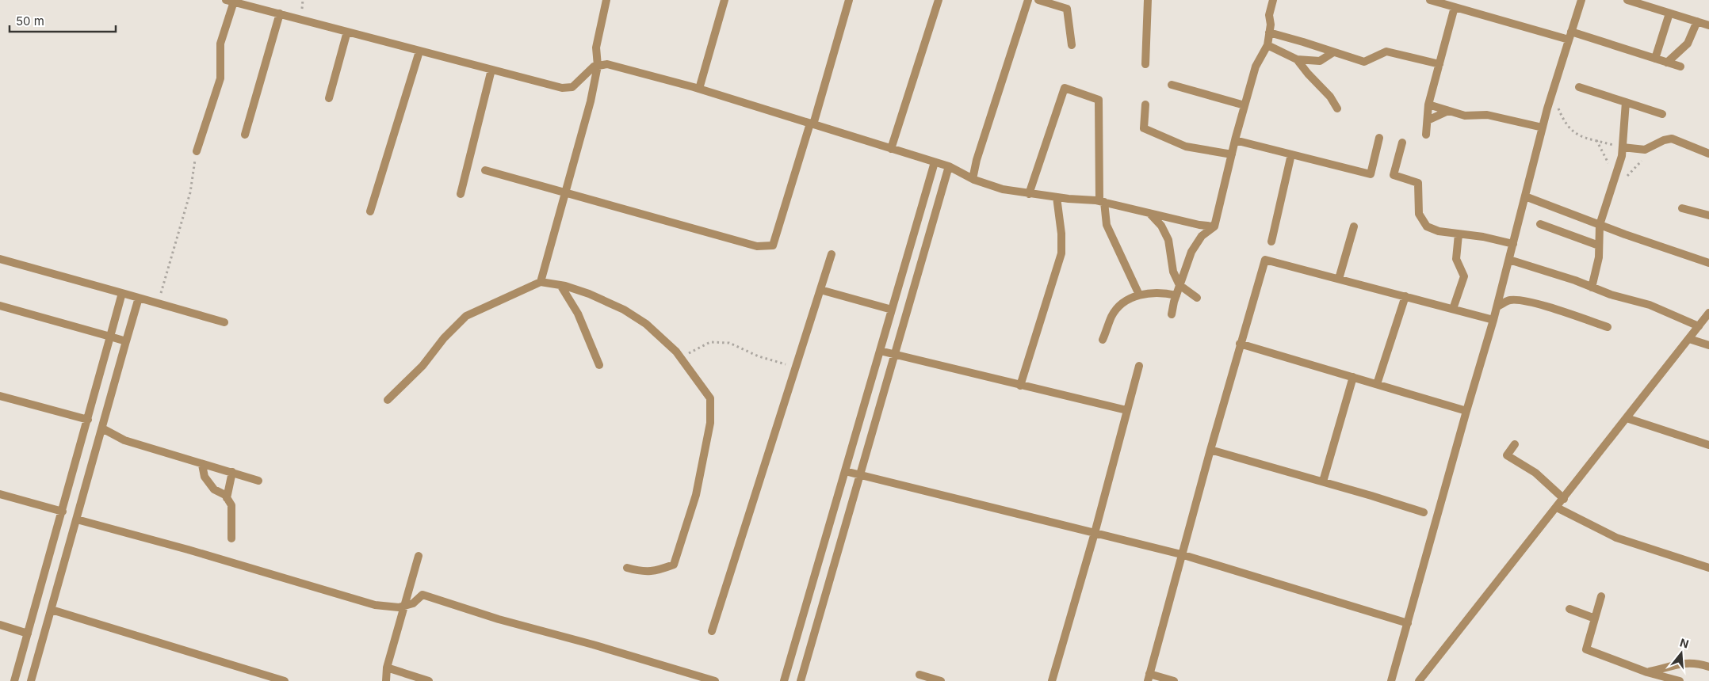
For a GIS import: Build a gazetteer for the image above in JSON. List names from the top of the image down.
{
  "scale_bar": "50 m",
  "north": "top"
}
